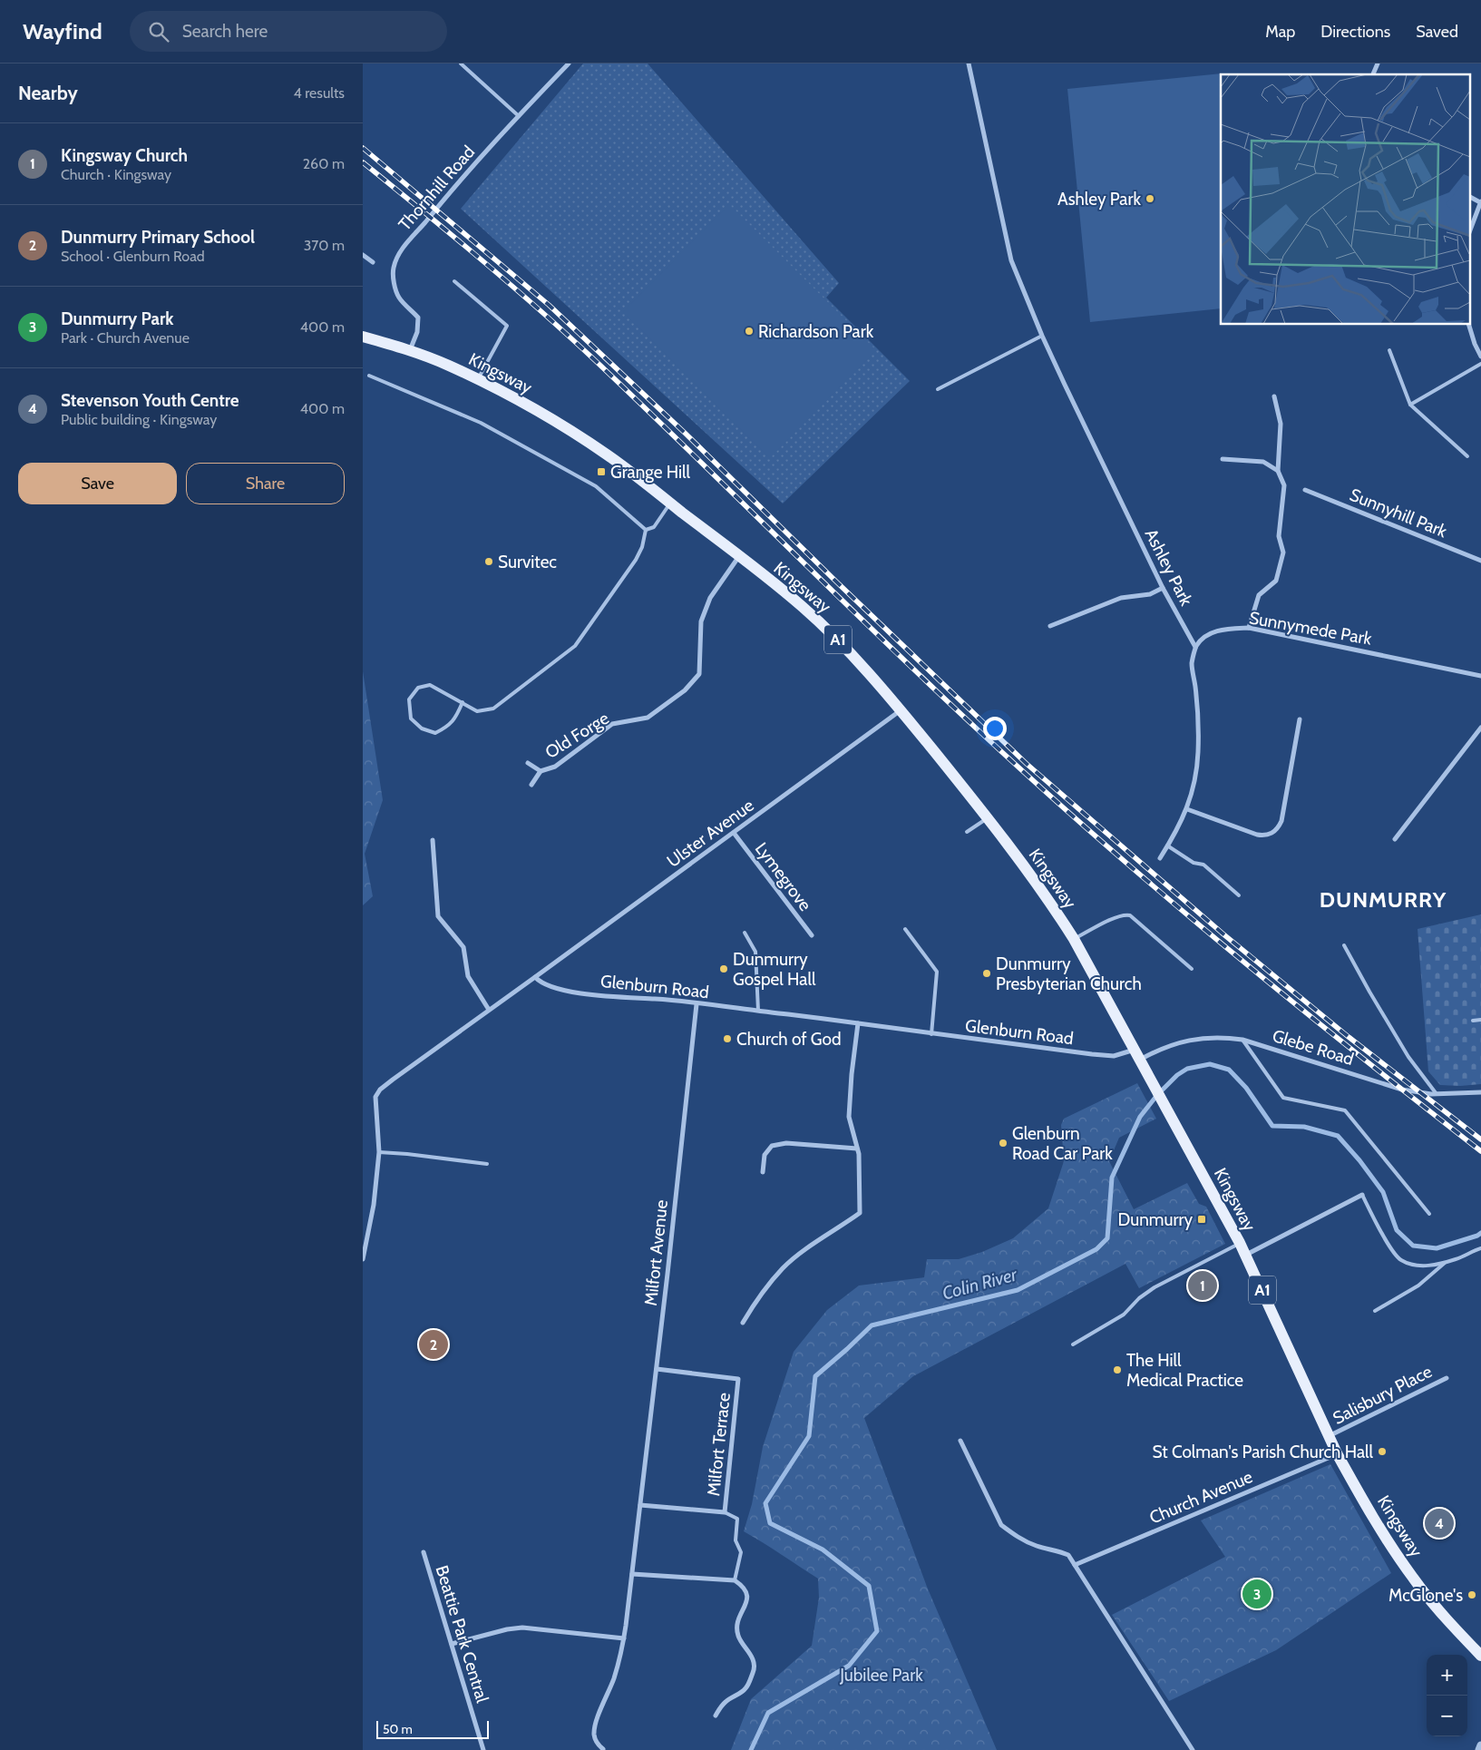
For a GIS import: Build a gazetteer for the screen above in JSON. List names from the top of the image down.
{
  "streets": {
    "main road": ["Kingsway", "A1"],
    "street": [
      "Thornhill Road",
      "Sunnyhill Park",
      "Ashley Park",
      "Sunnymede Park",
      "Old Forge",
      "Ulster Avenue",
      "Lymegrove",
      "Glenburn Road",
      "Glebe Road",
      "Milfort Avenue",
      "Salisbury Place",
      "Milfort Terrace",
      "Church Avenue",
      "Beattie Park Central"
    ]
  },
  "crossings": [
    ["Thornhill Road", "Kingsway"],
    ["Kingsway", "Old Forge"],
    ["Kingsway", "Ulster Avenue"],
    ["Kingsway", "Glenburn Road"],
    ["Kingsway", "Glebe Road"],
    ["Kingsway", "Salisbury Place"],
    ["Kingsway", "Church Avenue"],
    ["Ashley Park", "Sunnymede Park"],
    ["Ulster Avenue", "Lymegrove"],
    ["Ulster Avenue", "Glenburn Road"],
    ["Glenburn Road", "Glebe Road"],
    ["Glenburn Road", "Milfort Avenue"],
    ["Milfort Avenue", "Milfort Terrace"]
  ],
  "districts": ["DUNMURRY"],
  "water": ["Colin River"],
  "parks": ["Jubilee Park"],
  "places": {
    "other": [
      "Ashley Park",
      "Richardson Park",
      "Survitec",
      "Dunmurry Gospel Hall",
      "Dunmurry Presbyterian Church",
      "Church of God",
      "Glenburn Road Car Park",
      "The Hill Medical Practice",
      "St Colman's Parish Church Hall",
      "McGlone's"
    ],
    "transit": ["Grange Hill", "Dunmurry"]
  },
  "scale_bar": "50 m",
  "page": {
    "header": "Wayfind",
    "search": "Search here",
    "nav": ["Map", "Directions", "Saved"],
    "heading": ["Nearby", "4 results"],
    "list": [
      {
        "mark": "1",
        "name": "Kingsway Church",
        "note": "Church · Kingsway",
        "value": "260 m"
      },
      {
        "mark": "2",
        "name": "Dunmurry Primary School",
        "note": "School · Glenburn Road",
        "value": "370 m"
      },
      {
        "mark": "3",
        "name": "Dunmurry Park",
        "note": "Park · Church Avenue",
        "value": "400 m"
      },
      {
        "mark": "4",
        "name": "Stevenson Youth Centre",
        "note": "Public building · Kingsway",
        "value": "400 m"
      }
    ],
    "buttons": ["Save", "Share"],
    "pins": [
      "1",
      "2",
      "4",
      "3"
    ],
    "map_buttons": ["+", "−"],
    "scale": "50 m"
  }
}
